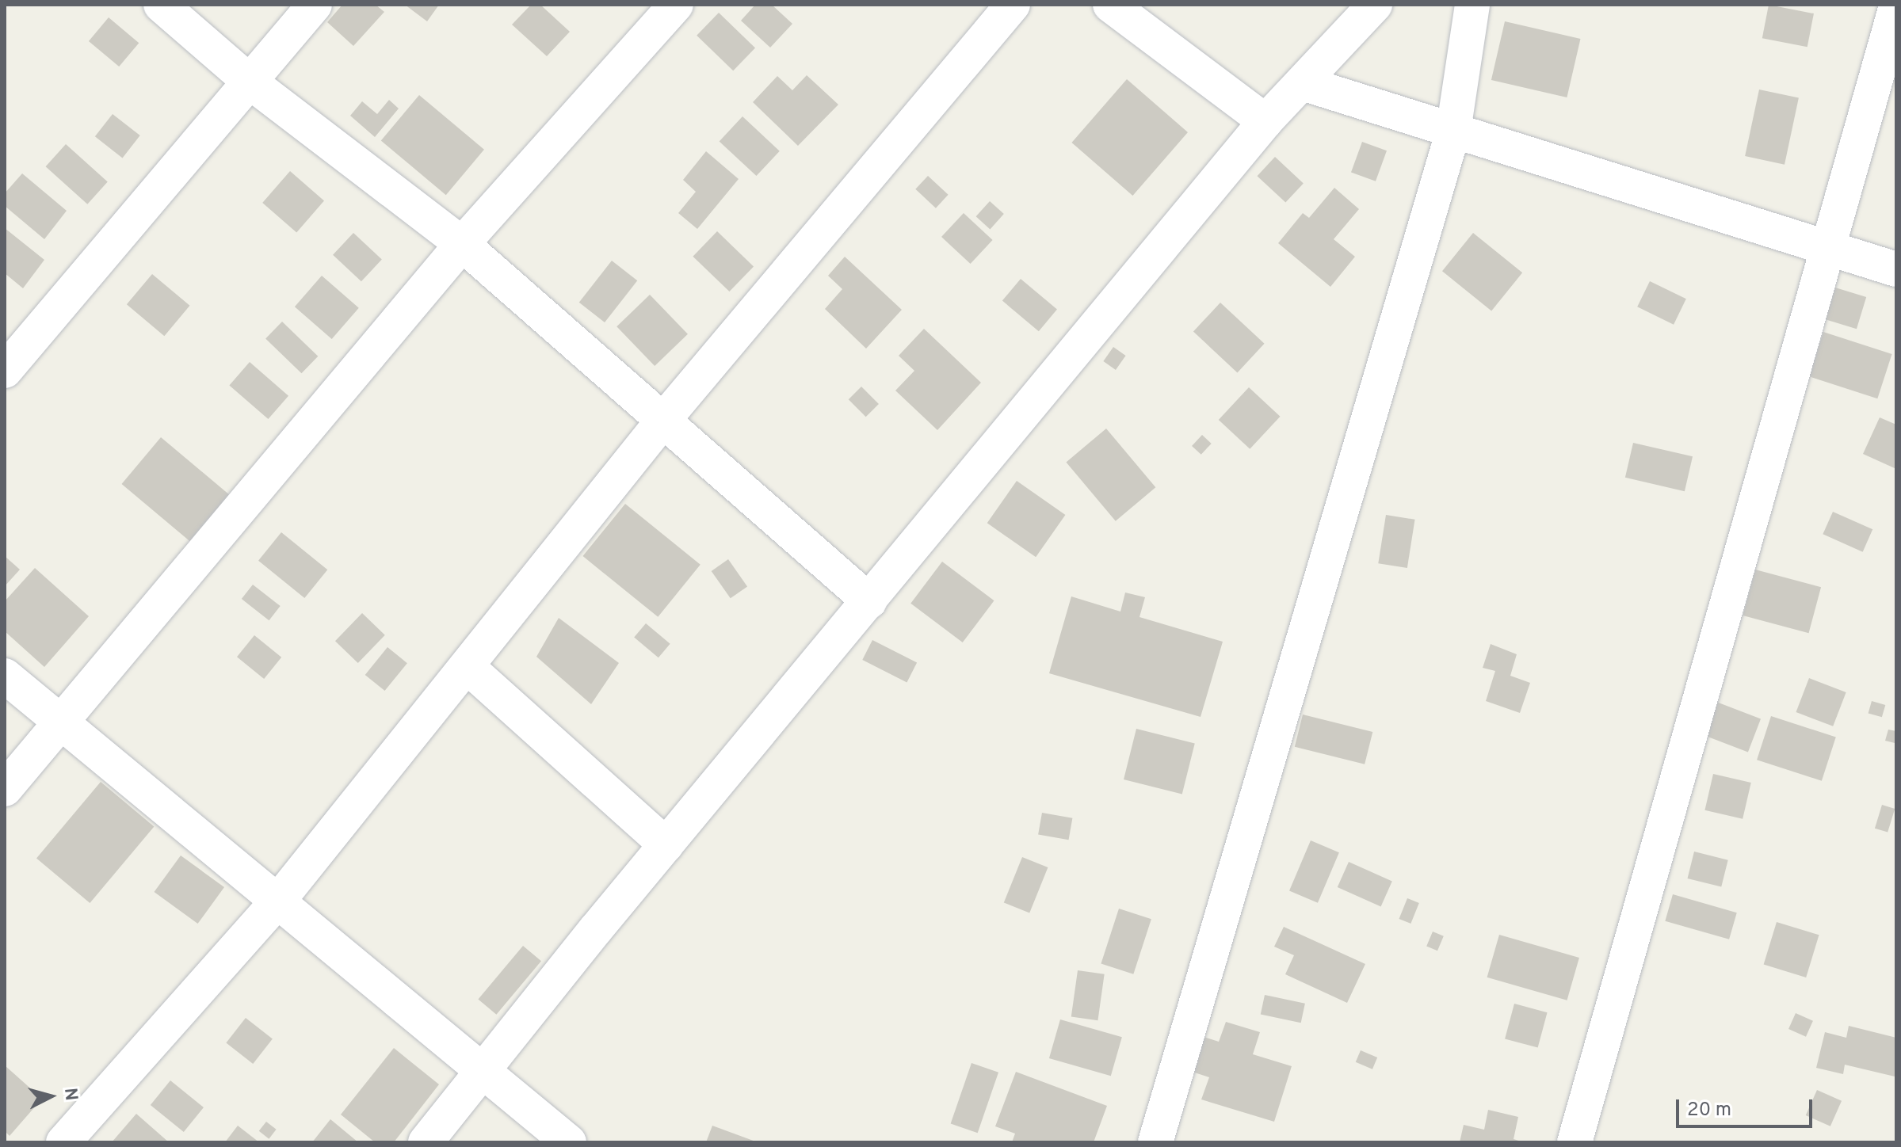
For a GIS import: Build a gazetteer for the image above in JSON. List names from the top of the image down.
{
  "scale_bar": "20 m",
  "north": "right"
}
